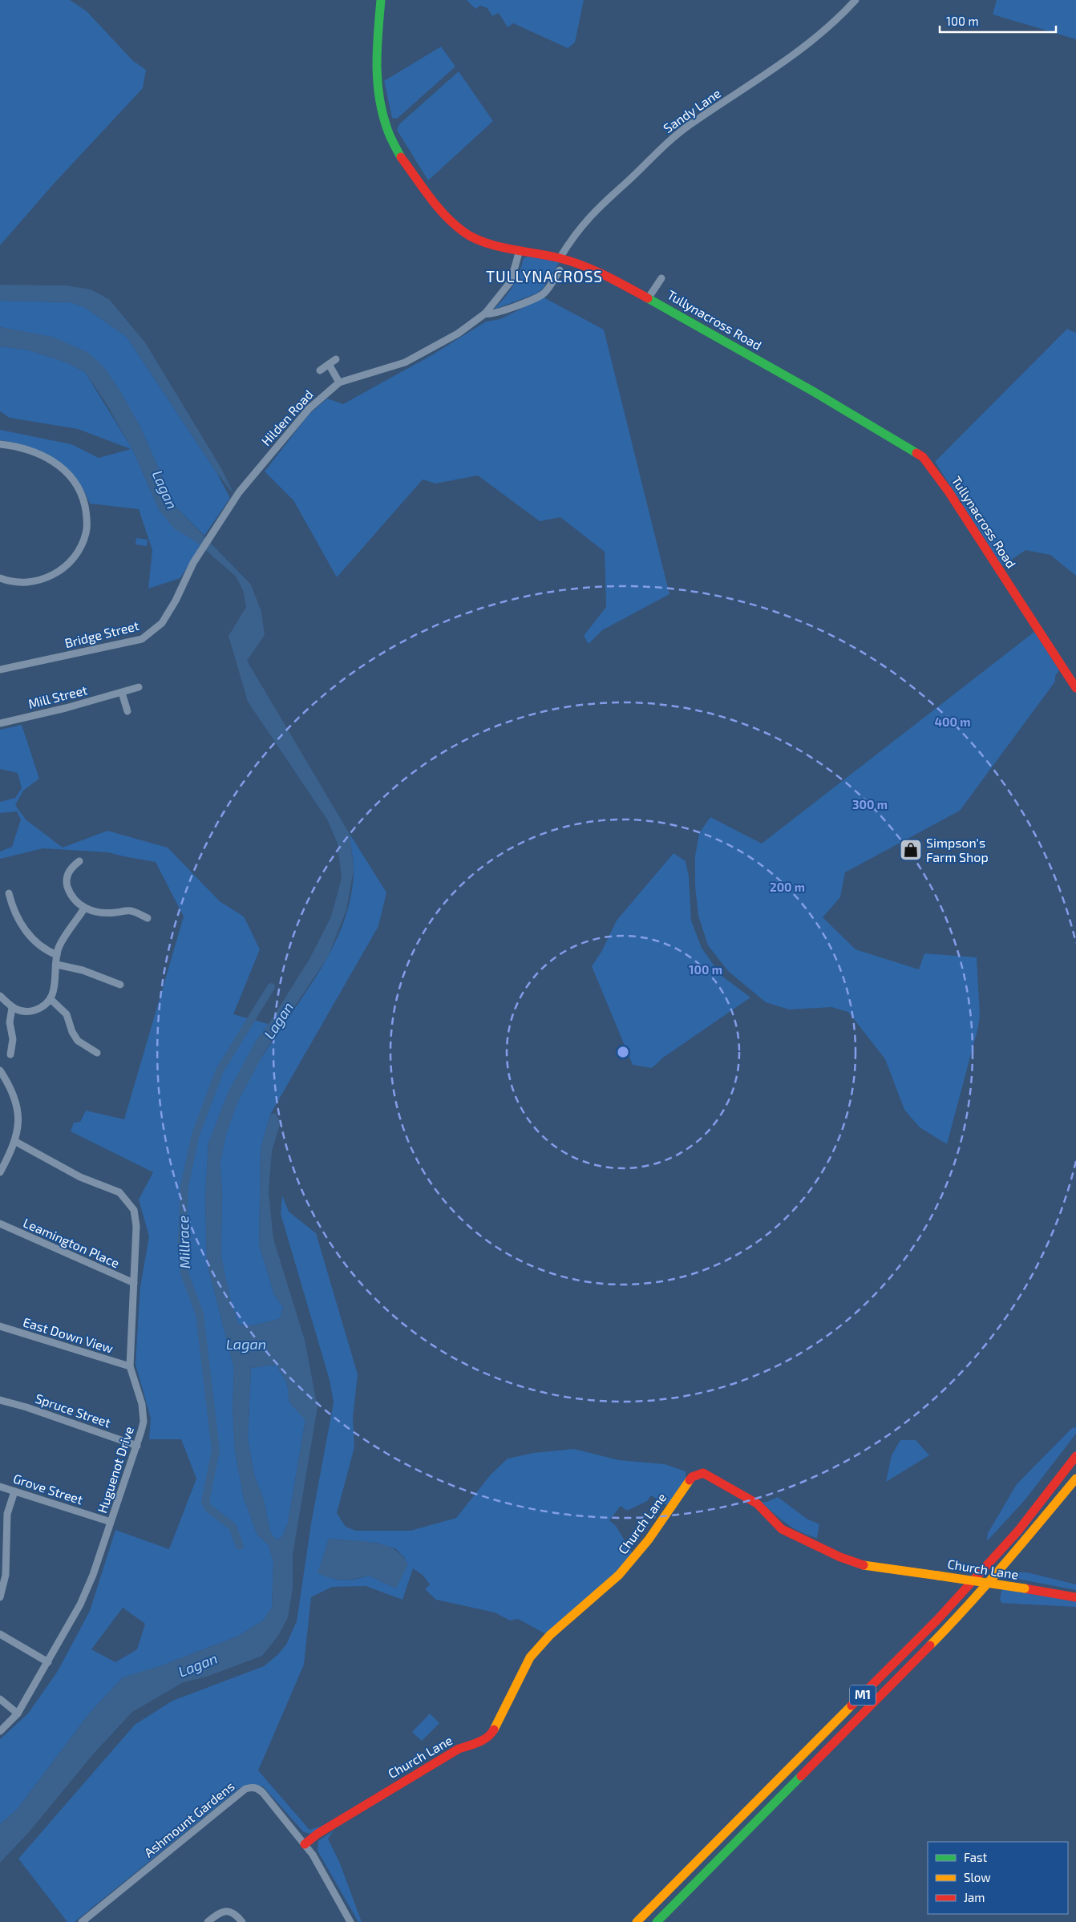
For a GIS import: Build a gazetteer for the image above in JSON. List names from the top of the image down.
{
  "streets": {
    "main road": ["Tullynacross Road", "Church Lane", "M1"],
    "street": [
      "Sandy Lane",
      "Hilden Road",
      "Bridge Street",
      "Mill Street",
      "Leamington Place",
      "East Down View",
      "Spruce Street",
      "Huguenot Drive",
      "Grove Street",
      "Ashmount Gardens"
    ]
  },
  "crossings": [
    ["Sandy Lane", "Tullynacross Road"],
    ["Tullynacross Road", "Hilden Road"],
    ["Hilden Road", "Bridge Street"],
    ["Leamington Place", "Huguenot Drive"],
    ["East Down View", "Huguenot Drive"],
    ["Spruce Street", "Huguenot Drive"],
    ["Huguenot Drive", "Grove Street"],
    ["Church Lane", "Ashmount Gardens"]
  ],
  "districts": ["TULLYNACROSS"],
  "water": ["Lagan", "Millrace"],
  "places": {
    "shop": ["Simpson's Farm Shop"]
  },
  "legend": ["Fast", "Slow", "Jam"],
  "scale_bar": "100 m",
  "rings": [
    "400 m",
    "300 m",
    "200 m",
    "100 m"
  ]
}
